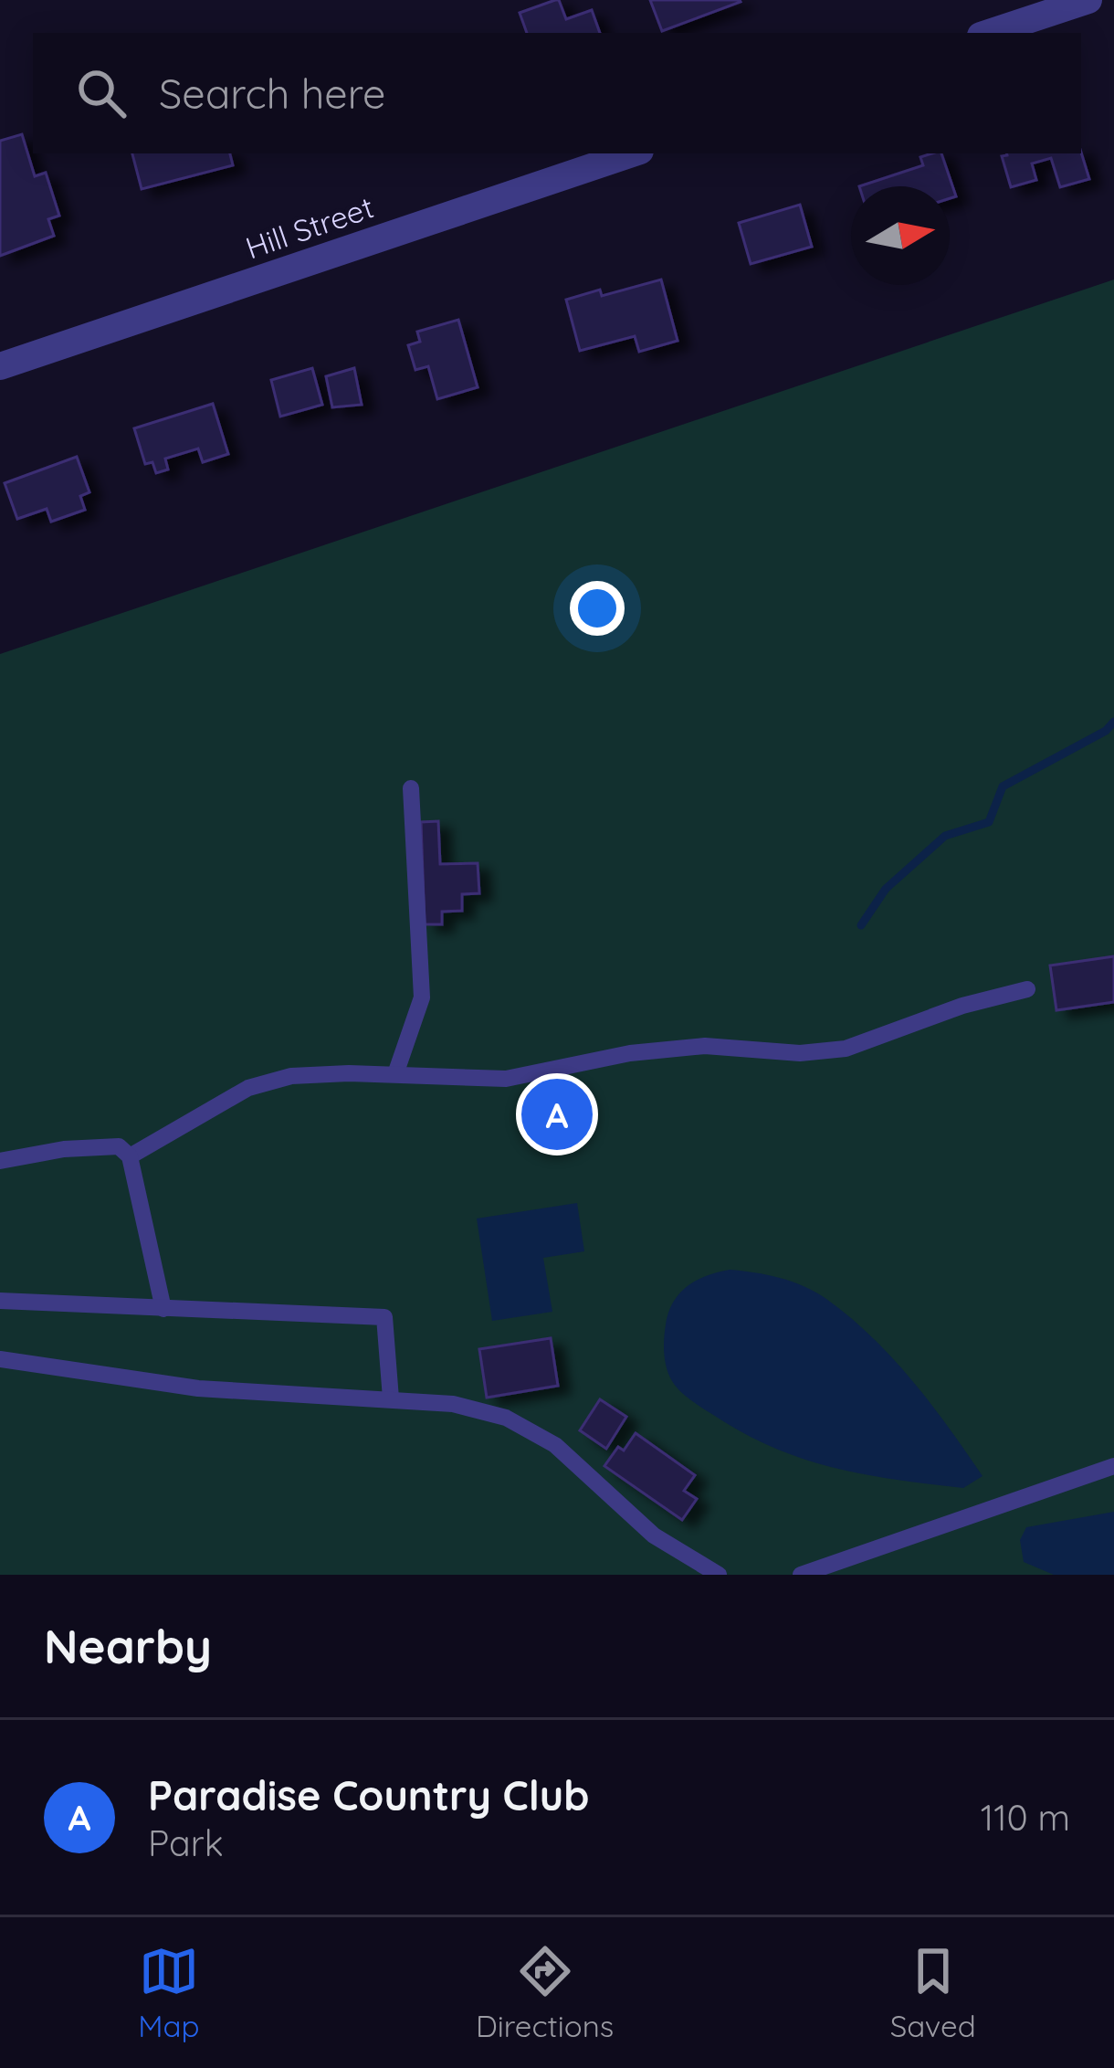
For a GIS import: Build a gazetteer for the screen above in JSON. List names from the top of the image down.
{
  "streets": {
    "street": ["Hill Street"]
  },
  "north": "right",
  "page": {
    "search": "Search here",
    "pins": "A",
    "heading": "Nearby",
    "list": [
      {
        "mark": "A",
        "name": "Paradise Country Club",
        "note": "Park",
        "value": "110 m"
      }
    ],
    "nav": ["Map", "Directions", "Saved"]
  }
}
